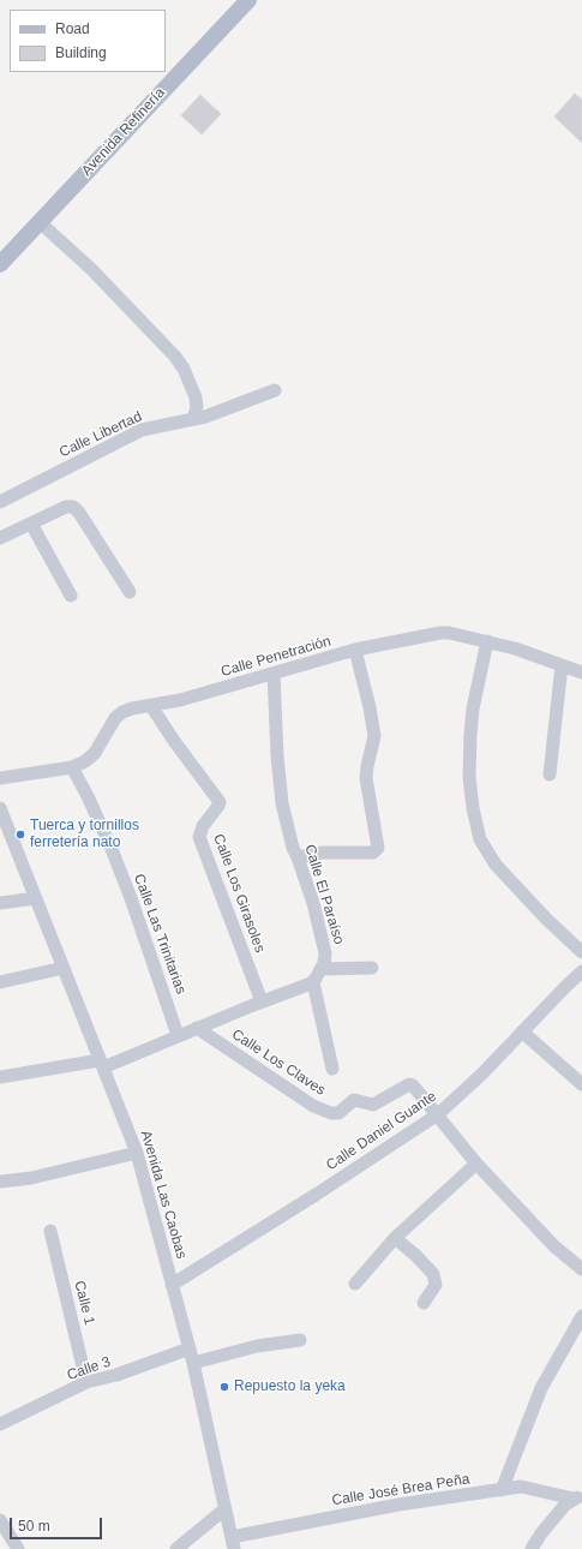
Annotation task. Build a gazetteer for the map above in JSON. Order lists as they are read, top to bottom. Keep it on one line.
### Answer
{"streets":{"main road":["Avenida Refinería"],"street":["Calle Libertad","Calle Penetración","Calle Los Girasoles","Calle El Paraíso","Calle Las Trinitarias","Calle Los Claves","Calle Daniel Guante","Avenida Las Caobas","Calle 1","Calle 3","Calle José Brea Peña"]},"crossings":[["Calle Penetración","Calle Los Girasoles"],["Calle Penetración","Calle El Paraíso"],["Calle Penetración","Calle Las Trinitarias"],["Calle Los Claves","Calle Daniel Guante"],["Calle Daniel Guante","Avenida Las Caobas"],["Avenida Las Caobas","Calle 3"],["Avenida Las Caobas","Calle José Brea Peña"],["Calle 1","Calle 3"]],"places":["Tuerca y tornillos ferretería nato","Repuesto la yeka"],"legend":["Road","Building"],"scale_bar":"50 m"}
